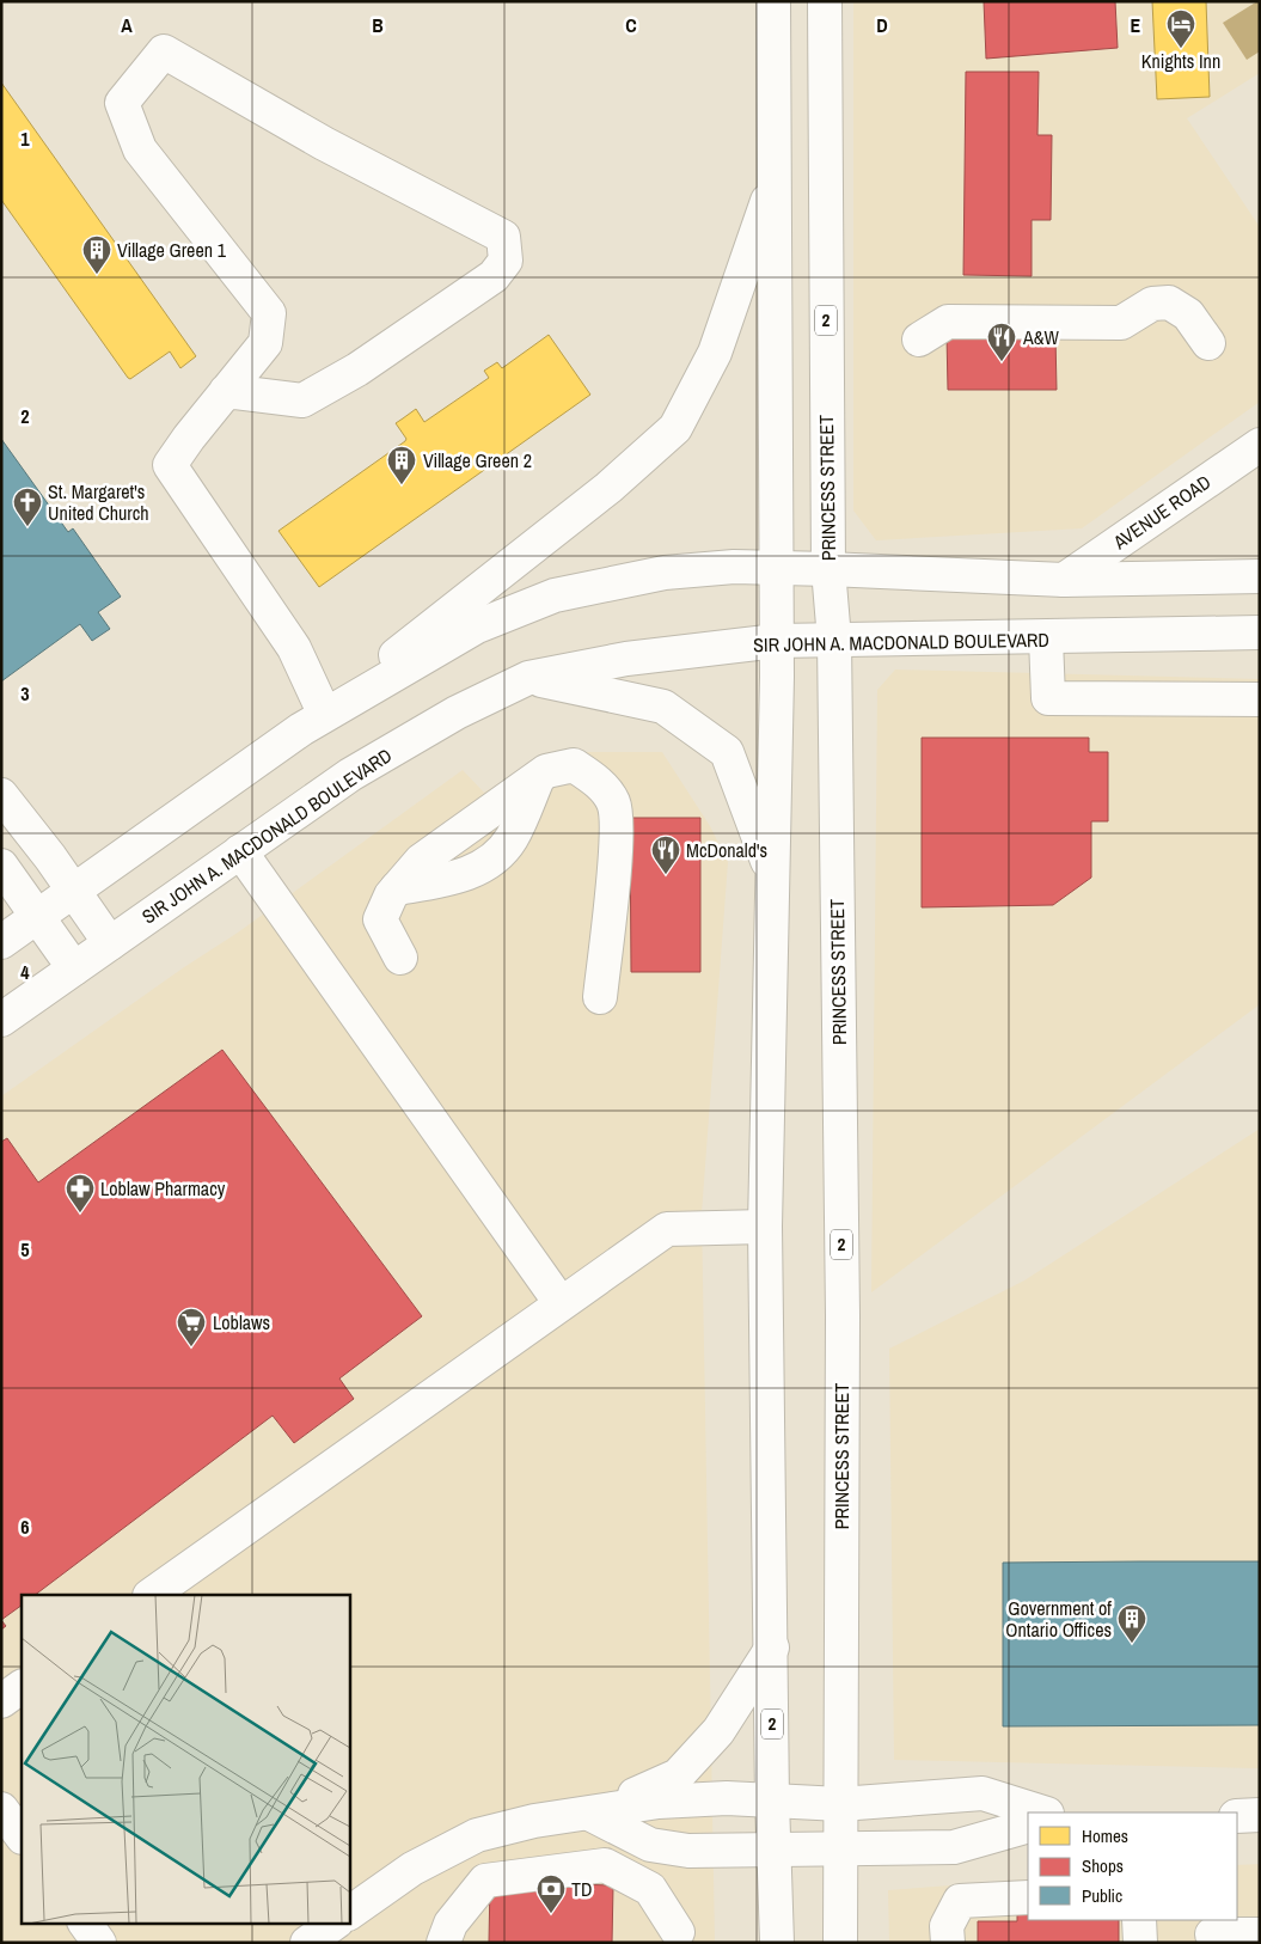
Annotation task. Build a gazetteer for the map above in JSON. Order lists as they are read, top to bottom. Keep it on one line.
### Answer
{"streets":{"main road":["2","PRINCESS STREET","AVENUE ROAD","SIR JOHN A. MACDONALD BOULEVARD"]},"crossings":[["2","SIR JOHN A. MACDONALD BOULEVARD"],["PRINCESS STREET","SIR JOHN A. MACDONALD BOULEVARD"]],"places":{"hotel":["Knights Inn"],"building":["Village Green 1","Village Green 2","Government of Ontario Offices"],"restaurant":["A&W","McDonald's"],"church":["St. Margaret's United Church"],"pharmacy":["Loblaw Pharmacy"],"supermarket":["Loblaws"],"bank":["TD"]},"legend":["Homes","Shops","Public"],"grid":{"columns":["A","B","C","D","E"],"rows":["1","2","3","4","5","6"]}}
